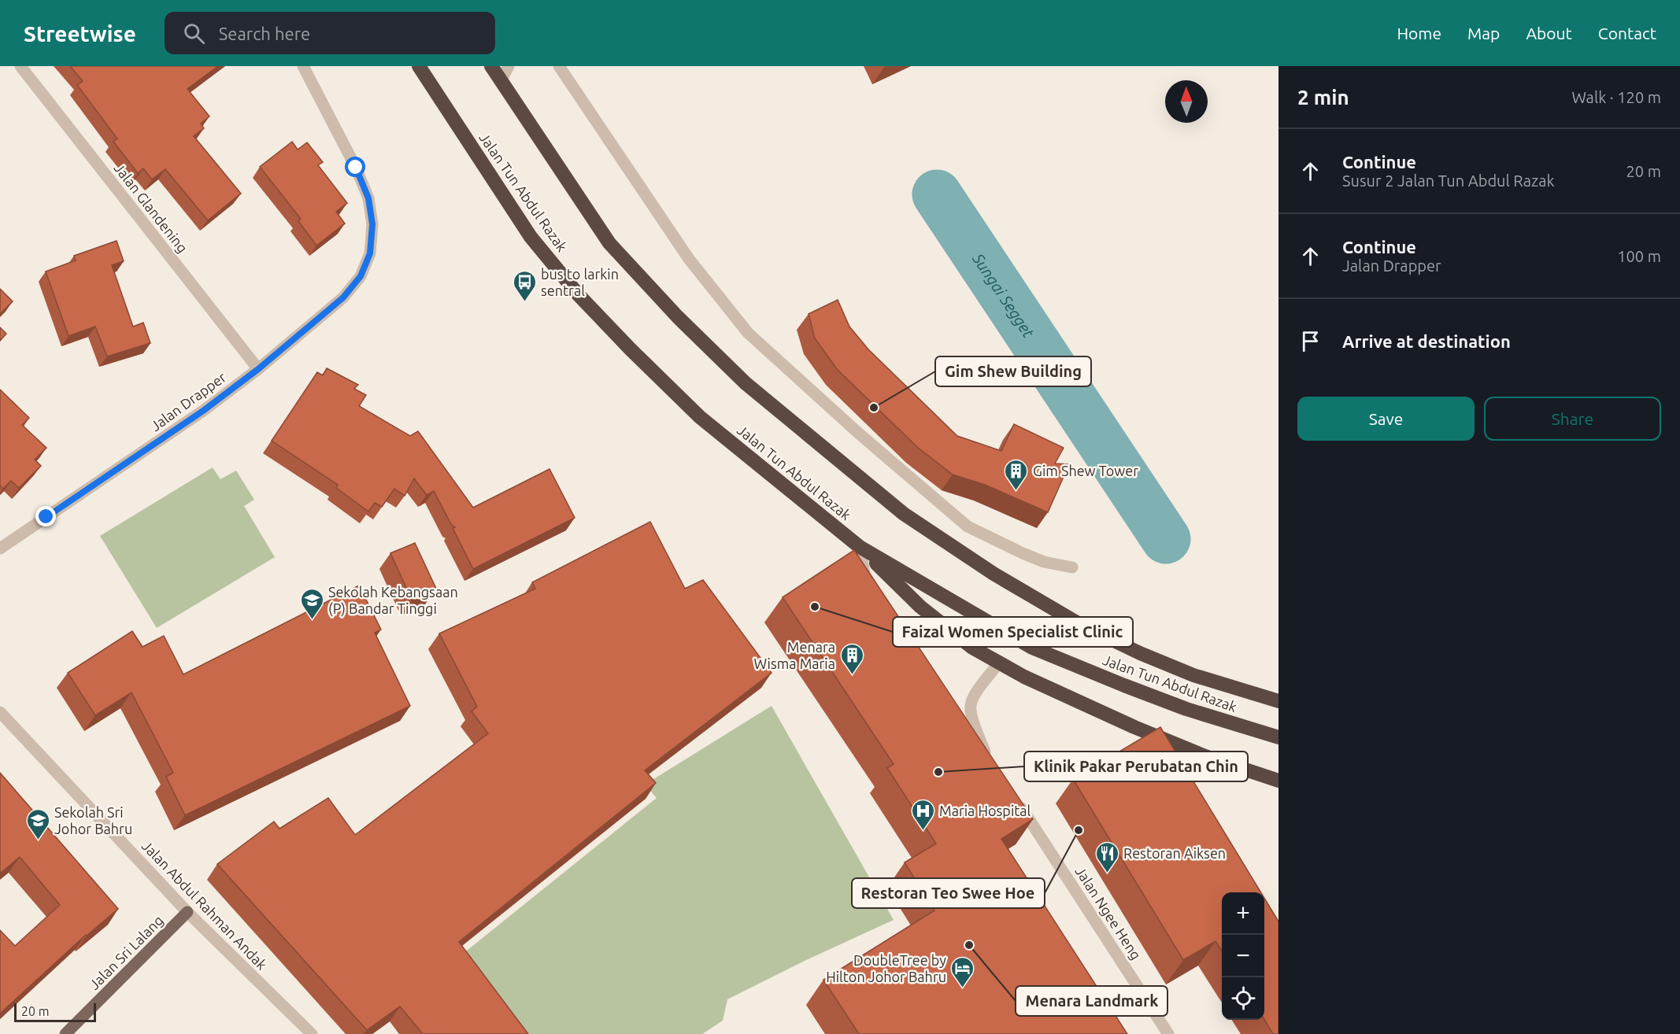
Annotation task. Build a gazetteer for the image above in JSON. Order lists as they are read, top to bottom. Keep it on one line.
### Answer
{"streets":{"highway":["Jalan Tun Abdul Razak"],"main road":["Jalan Sri Lalang"],"street":["Jalan Glandening","Jalan Drapper","Jalan Abdul Rahman Andak","Jalan Ngee Heng"]},"crossings":[["Jalan Glandening","Jalan Drapper"],["Jalan Abdul Rahman Andak","Jalan Sri Lalang"]],"water":["Sungai Segget"],"places":{"bus stop":["bus to larkin sentral"],"other":["Gim Shew Building","Faizal Women Specialist Clinic","Klinik Pakar Perubatan Chin","Restoran Teo Swee Hoe","Menara Landmark"],"building":["Gim Shew Tower","Menara Wisma Maria"],"school or university":["Sekolah Kebangsaan (P) Bandar Tinggi","Sekolah Sri Johor Bahru"],"hospital":["Maria Hospital"],"restaurant":["Restoran Aiksen"],"hotel":["DoubleTree by Hilton Johor Bahru"]},"scale_bar":"20 m","north":"top","page":{"header":"Streetwise","search":"Search here","nav":["Home","Map","About","Contact"],"heading":["2 min","Walk · 120 m"],"list":[["Continue","Susur 2 Jalan Tun Abdul Razak","20 m"],["Continue","Jalan Drapper","100 m"],"Arrive at destination"],"buttons":["Save","Share"],"map_buttons":["+","−"],"scale":"20 m"}}
